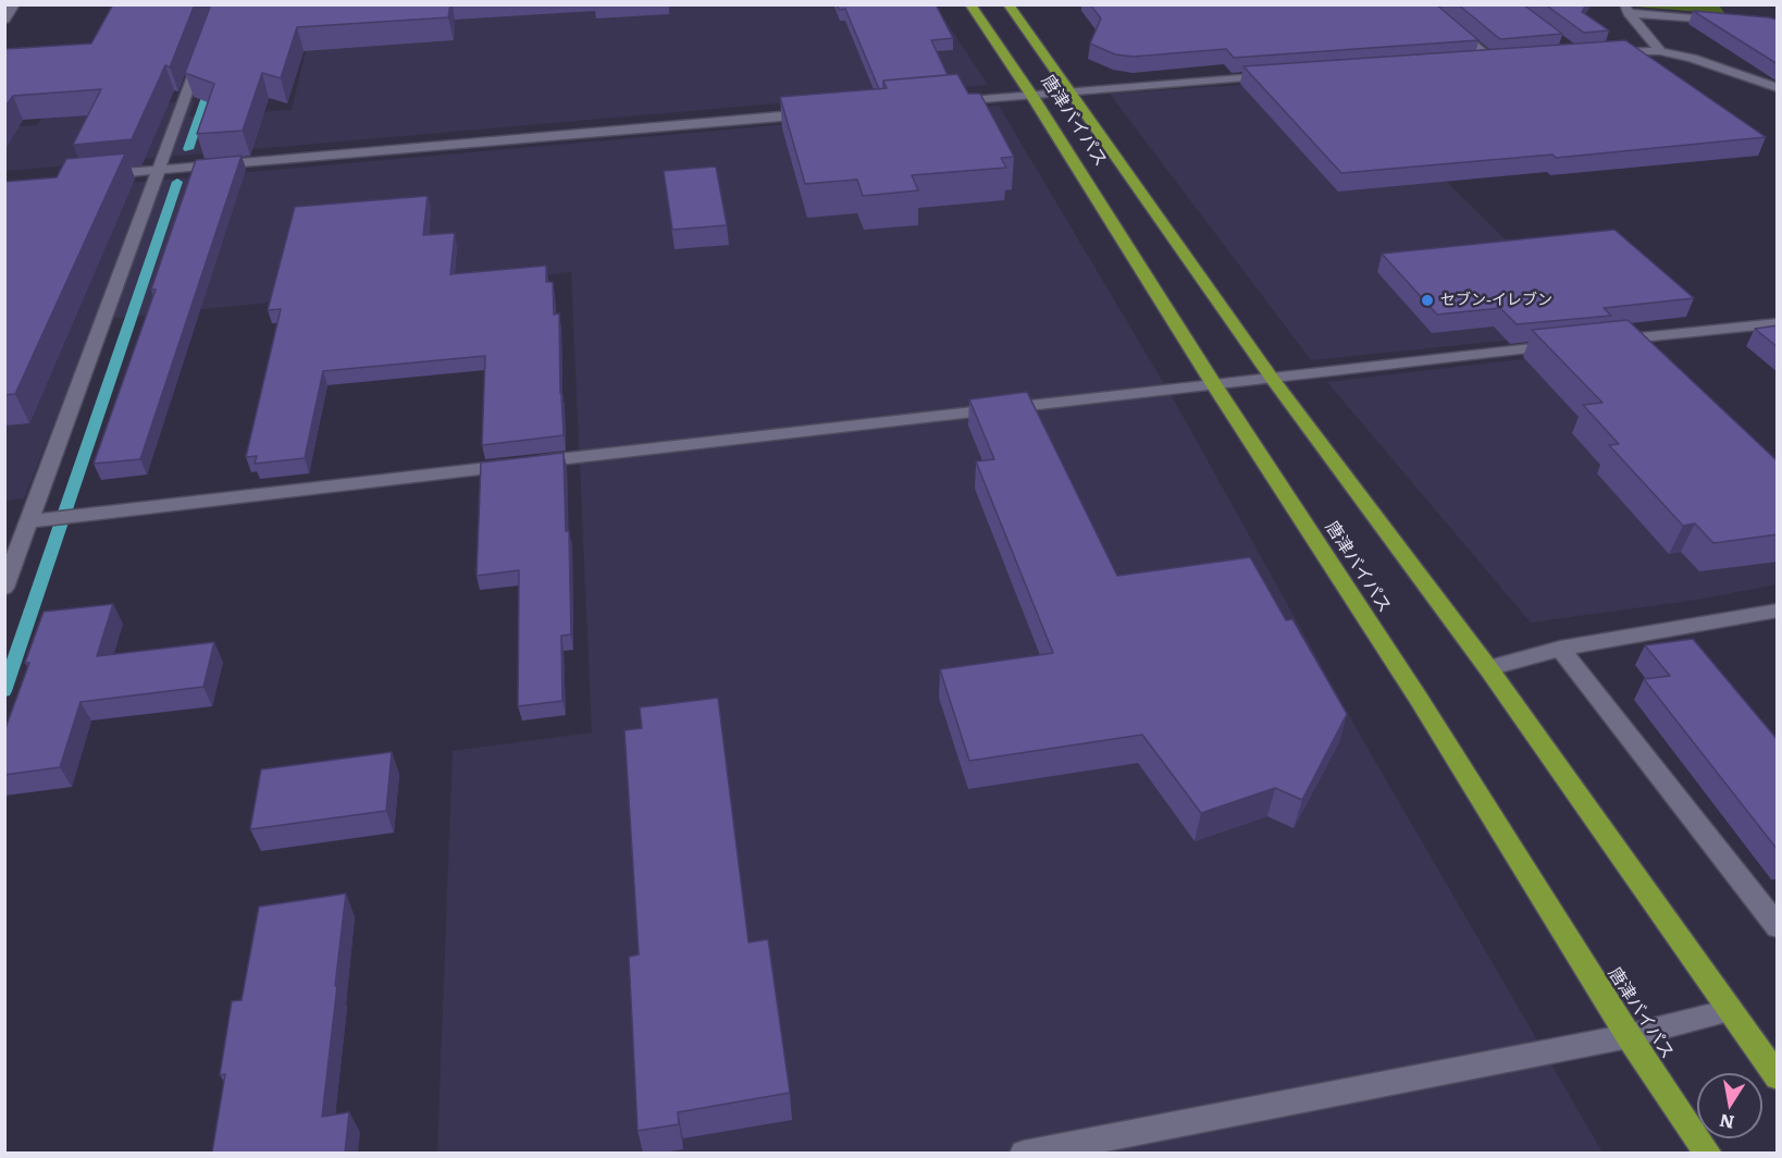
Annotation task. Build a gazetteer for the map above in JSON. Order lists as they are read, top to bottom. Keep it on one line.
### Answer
{"streets":{"highway":["唐津バイパス"]},"places":["セブン-イレブン"],"north":"bottom"}
